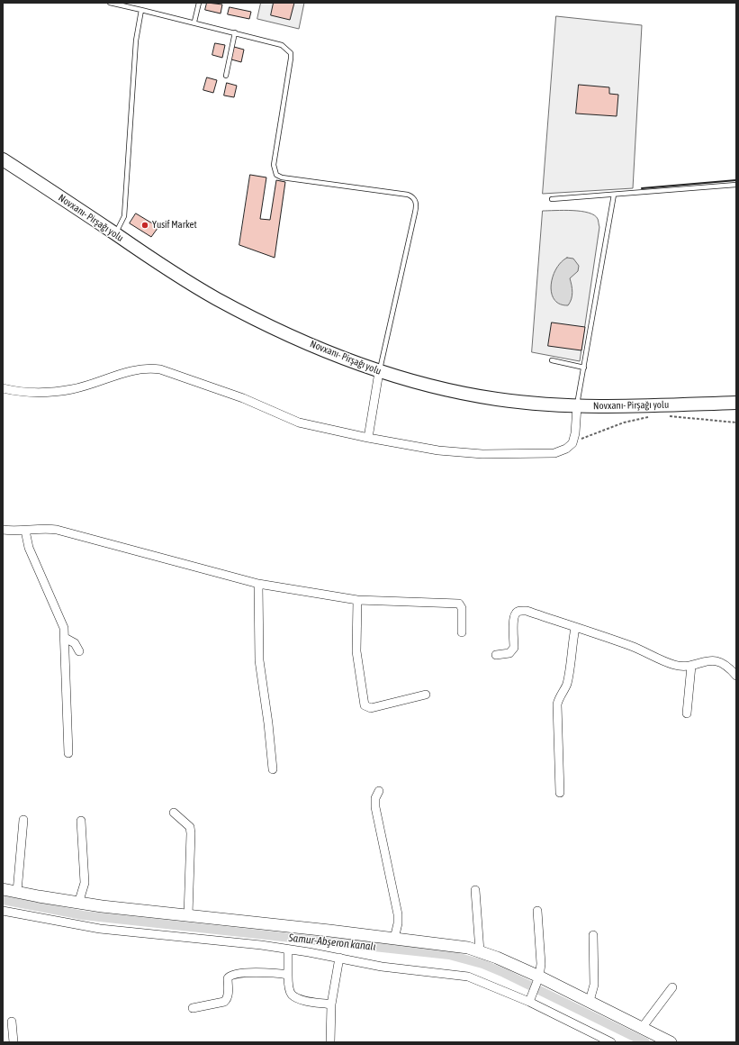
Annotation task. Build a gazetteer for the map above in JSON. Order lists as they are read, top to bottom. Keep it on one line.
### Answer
{"streets":{"main road":["Novxanı- Pirşağı yolu"]},"water":["Samur-Abşeron kanalı"],"places":["Yusif Market"]}
